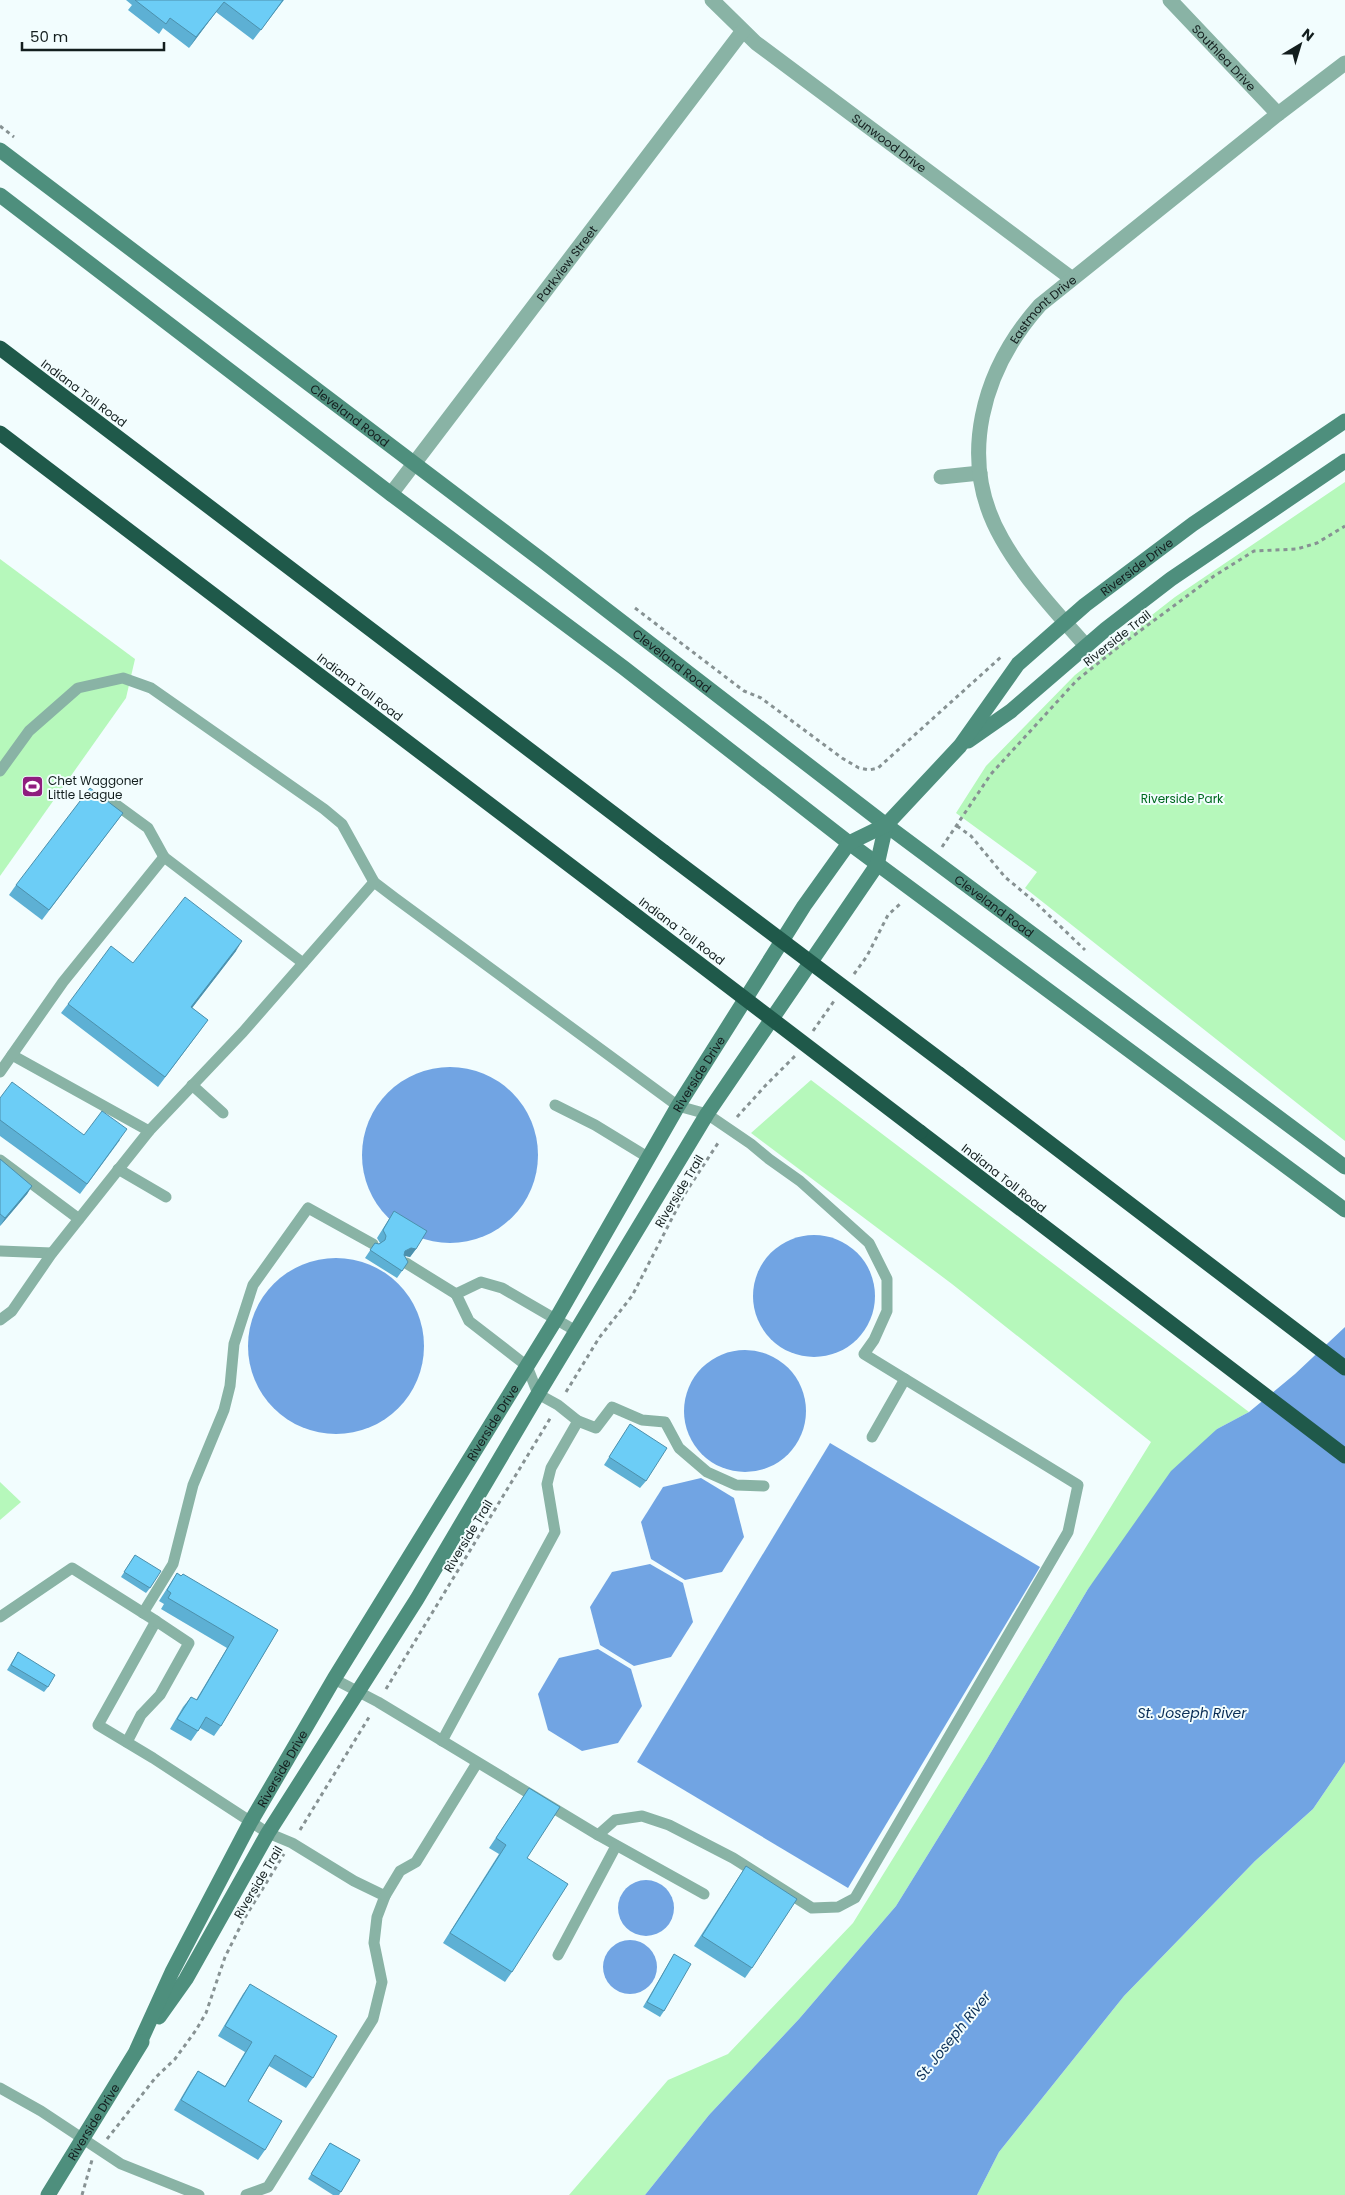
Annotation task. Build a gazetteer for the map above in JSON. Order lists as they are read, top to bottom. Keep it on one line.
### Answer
{"streets":{"highway":["Indiana Toll Road"],"street":["Southlea Drive","Sunwood Drive","Parkview Street","Eastmont Drive","Cleveland Road","Riverside Drive"],"path":["Riverside Trail"]},"crossings":[["Southlea Drive","Eastmont Drive"],["Sunwood Drive","Parkview Street"],["Sunwood Drive","Eastmont Drive"],["Parkview Street","Cleveland Road"],["Eastmont Drive","Riverside Drive"],["Cleveland Road","Riverside Drive"]],"water":["St. Joseph River"],"parks":["Riverside Park"],"places":{"sports":["Chet Waggoner Little League"]},"scale_bar":"50 m","north":"top right"}
